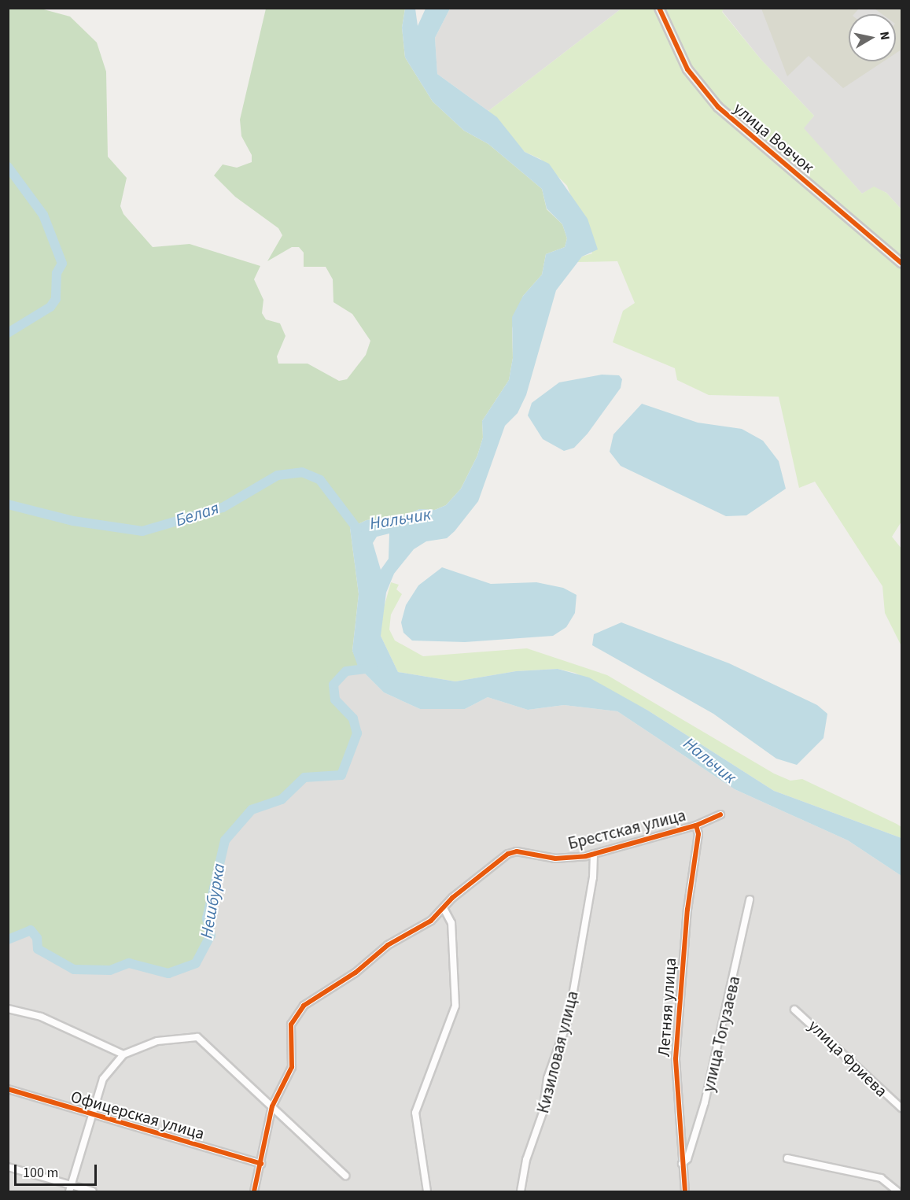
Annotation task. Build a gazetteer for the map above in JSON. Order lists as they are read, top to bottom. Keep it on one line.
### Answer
{"streets":{"street":["улица Вовчок","Брестская улица","Летняя улица","улица Тогузаева","Кизиловая улица","улица Фриева","Офицерская улица"]},"crossings":[["Брестская улица","Летняя улица"],["Брестская улица","Кизиловая улица"],["Брестская улица","Офицерская улица"],["Летняя улица","улица Тогузаева"]],"water":["Белая","Нальчик","Нешбурка"],"scale_bar":"100 m","north":"right"}
